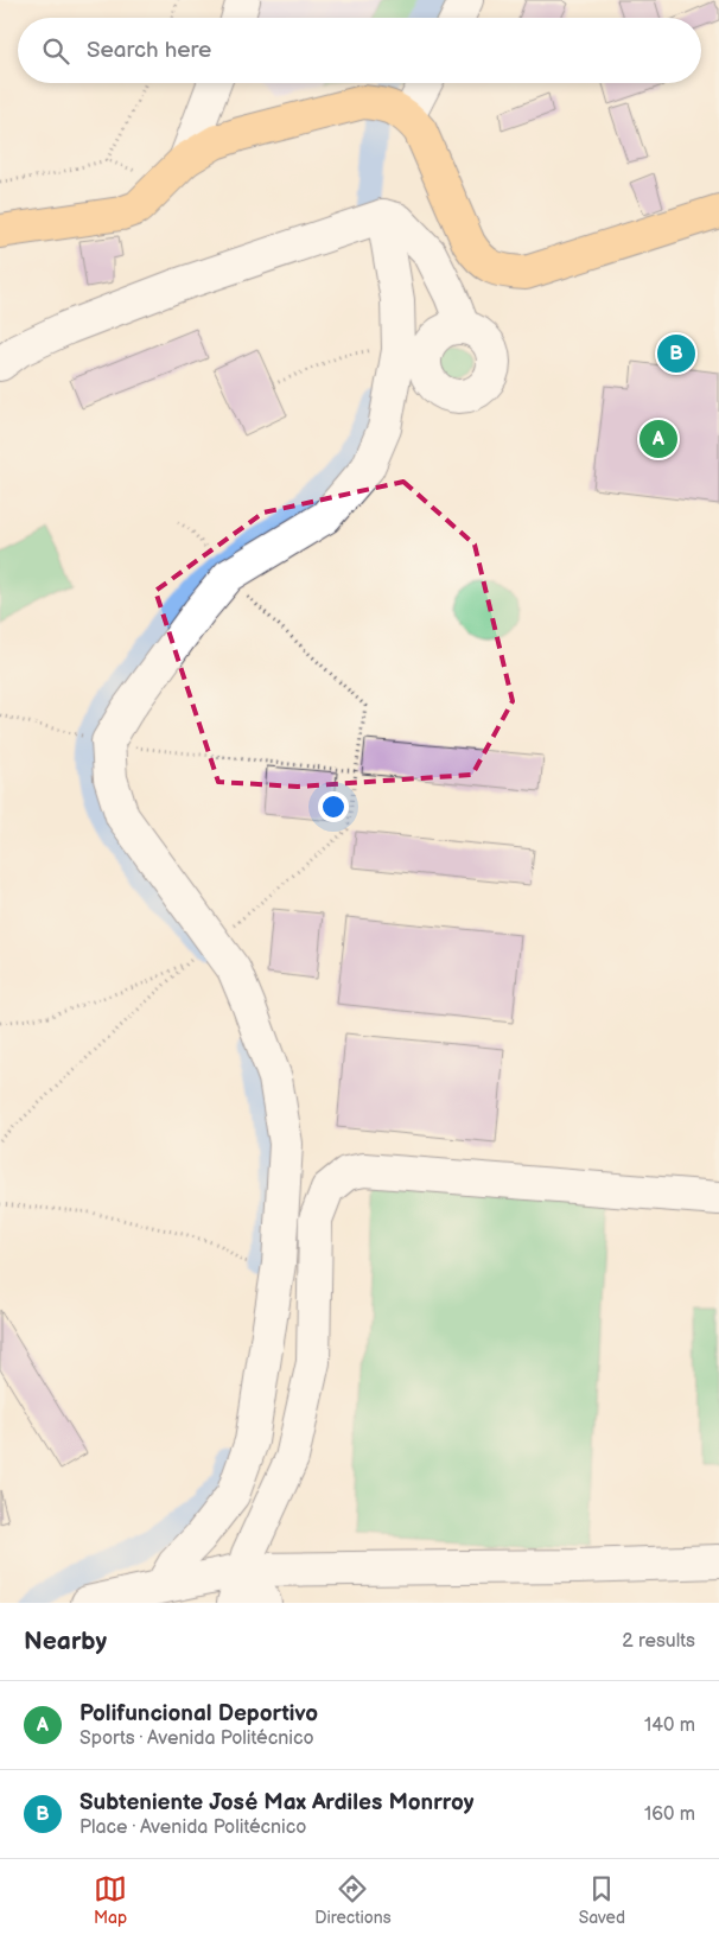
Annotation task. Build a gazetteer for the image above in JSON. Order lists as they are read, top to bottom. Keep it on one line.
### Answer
{"page":{"search":"Search here","pins":["B","A"],"heading":["Nearby","2 results"],"list":[{"mark":"A","name":"Polifuncional Deportivo","note":"Sports · Avenida Politécnico","value":"140 m"},{"mark":"B","name":"Subteniente José Max Ardiles Monrroy","note":"Place · Avenida Politécnico","value":"160 m"}],"nav":["Map","Directions","Saved"]}}
